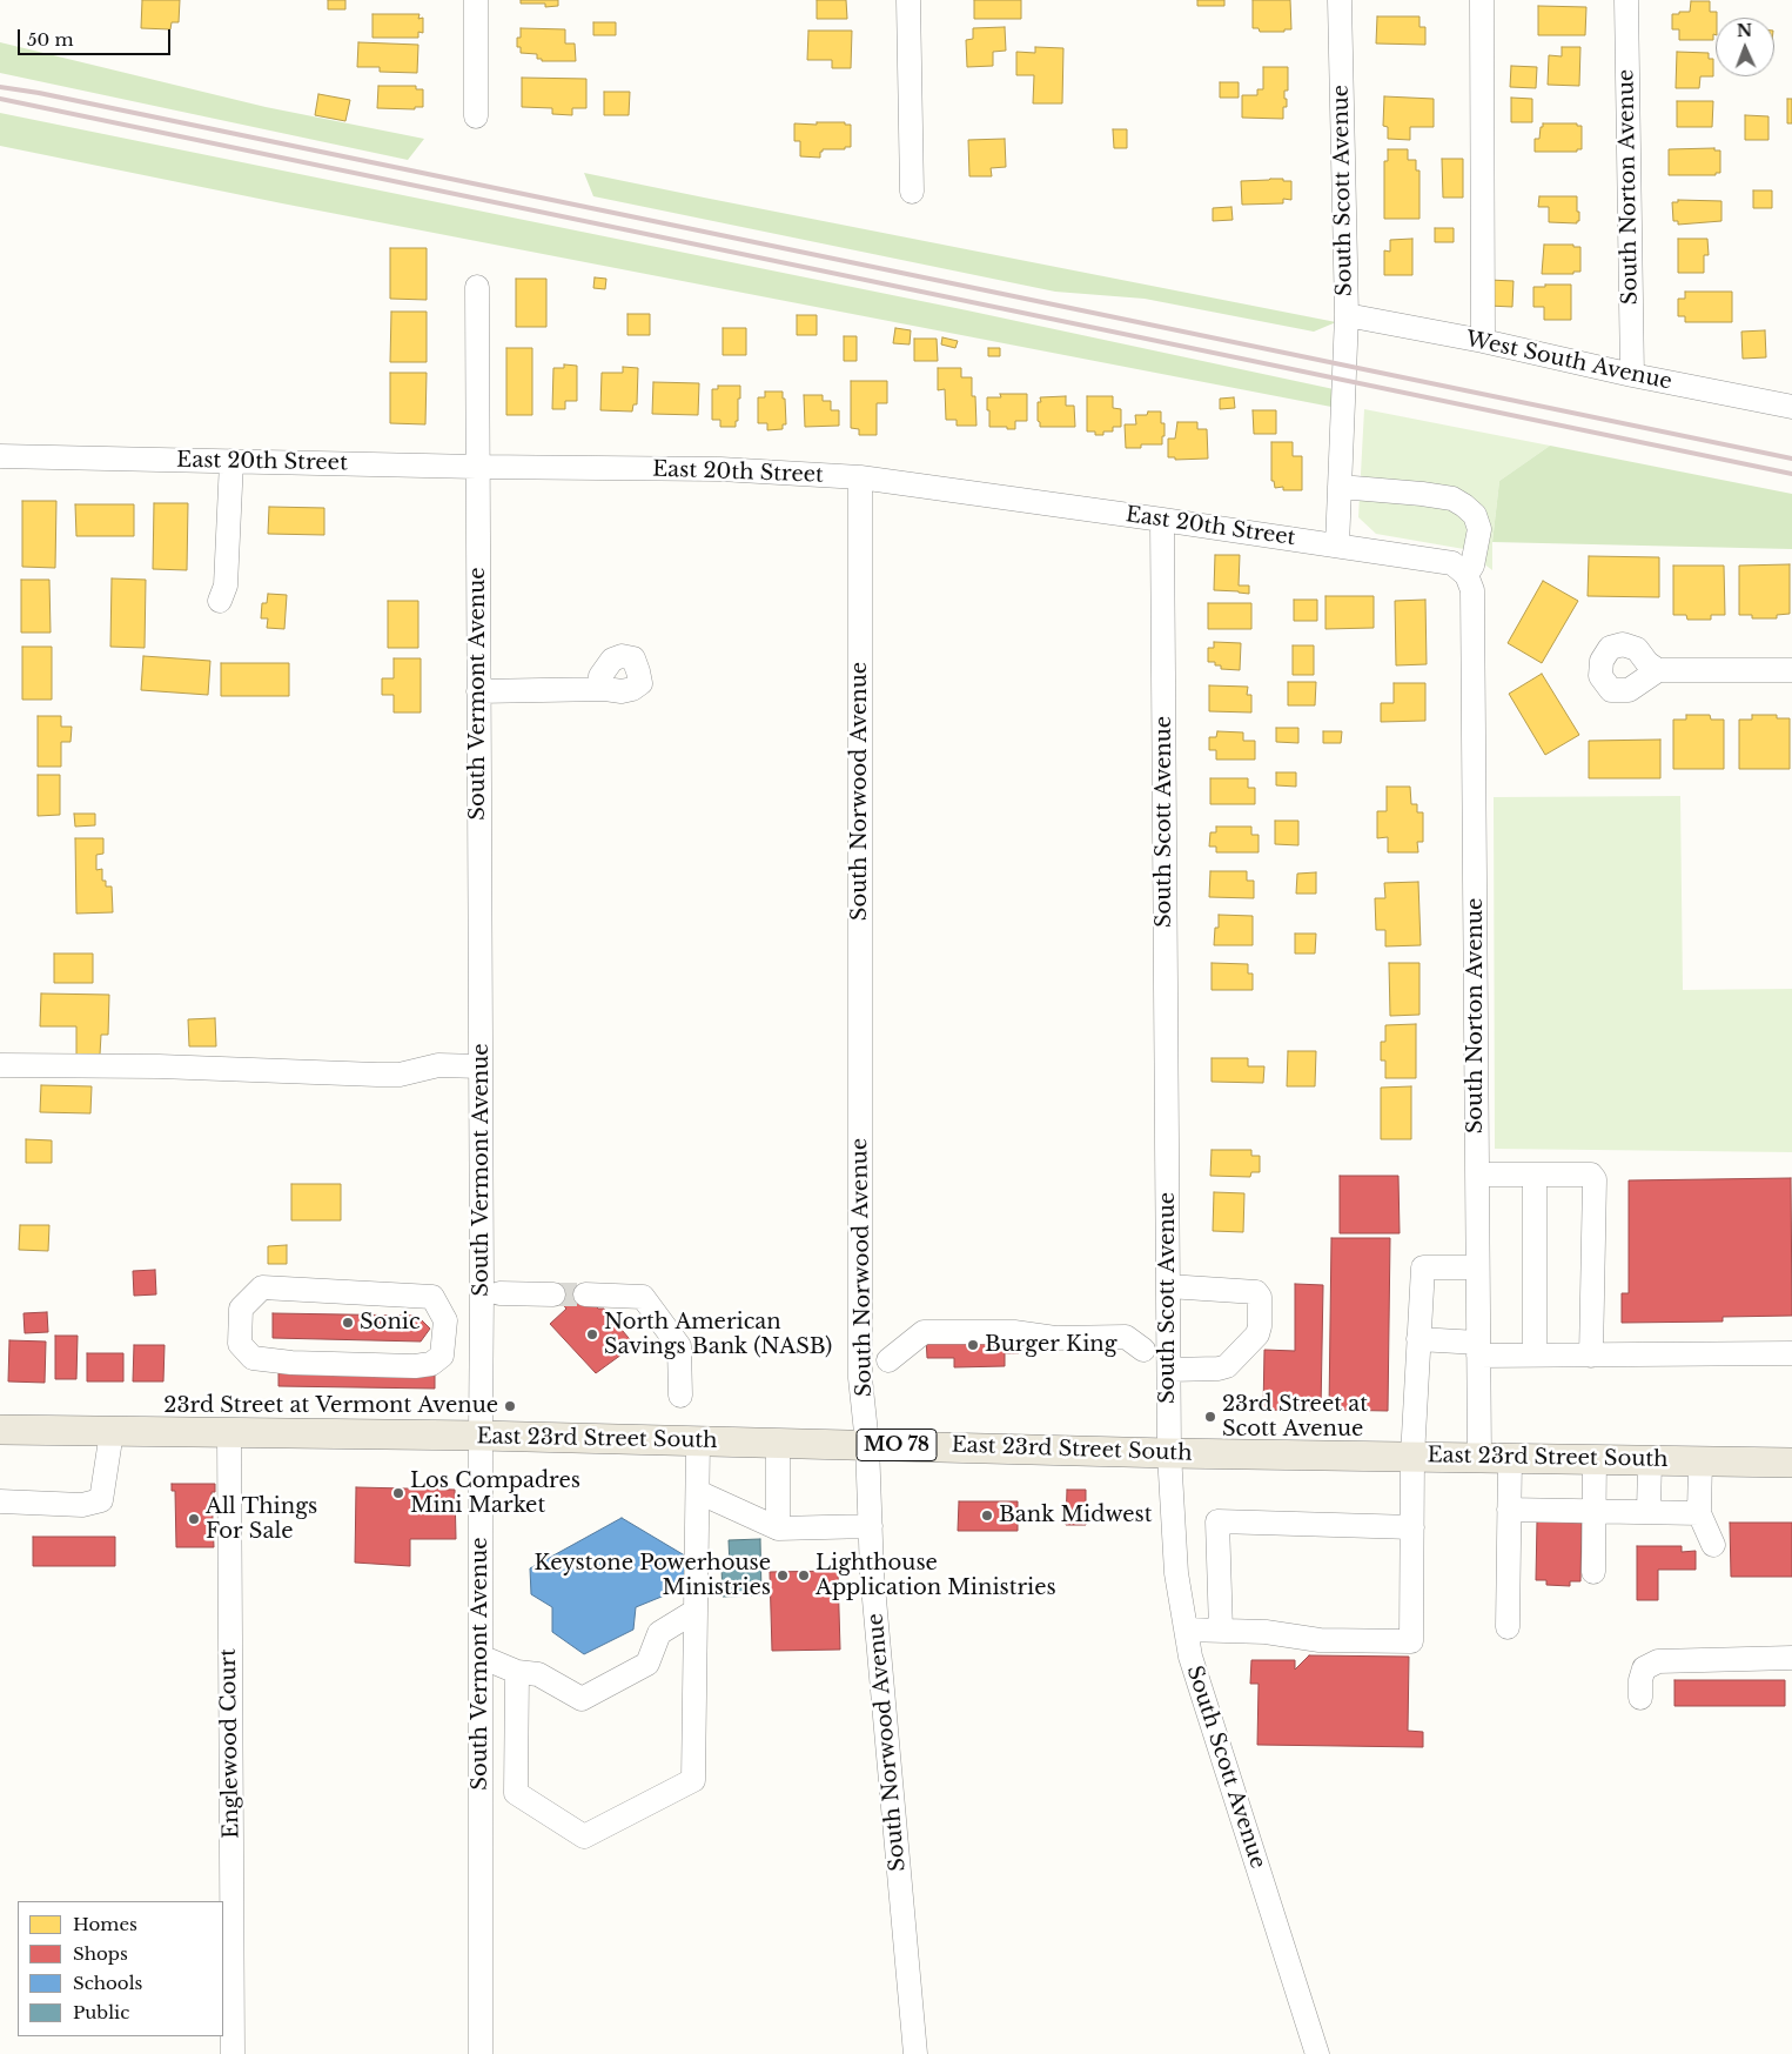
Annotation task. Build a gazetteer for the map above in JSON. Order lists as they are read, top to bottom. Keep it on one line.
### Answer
{"streets":{"main road":["East 23rd Street South","MO 78"],"street":["South Norton Avenue","South Scott Avenue","West South Avenue","East 20th Street","South Vermont Avenue","South Norwood Avenue","Englewood Court"]},"crossings":[["South Norton Avenue","West South Avenue"],["South Norton Avenue","East 20th Street"],["South Norton Avenue","East 23rd Street South"],["South Scott Avenue","West South Avenue"],["South Scott Avenue","East 20th Street"],["South Scott Avenue","East 23rd Street South"],["East 20th Street","South Vermont Avenue"],["East 20th Street","South Norwood Avenue"],["South Vermont Avenue","East 23rd Street South"],["South Norwood Avenue","East 23rd Street South"],["East 23rd Street South","Englewood Court"]],"places":["Sonic","North American Savings Bank (NASB)","Burger King","23rd Street at Vermont Avenue","23rd Street at Scott Avenue","Los Compadres Mini Market","Bank Midwest","All Things For Sale","Keystone Powerhouse Ministries","Lighthouse Application Ministries"],"legend":["Homes","Shops","Schools","Public"],"scale_bar":"50 m","north":"top"}
